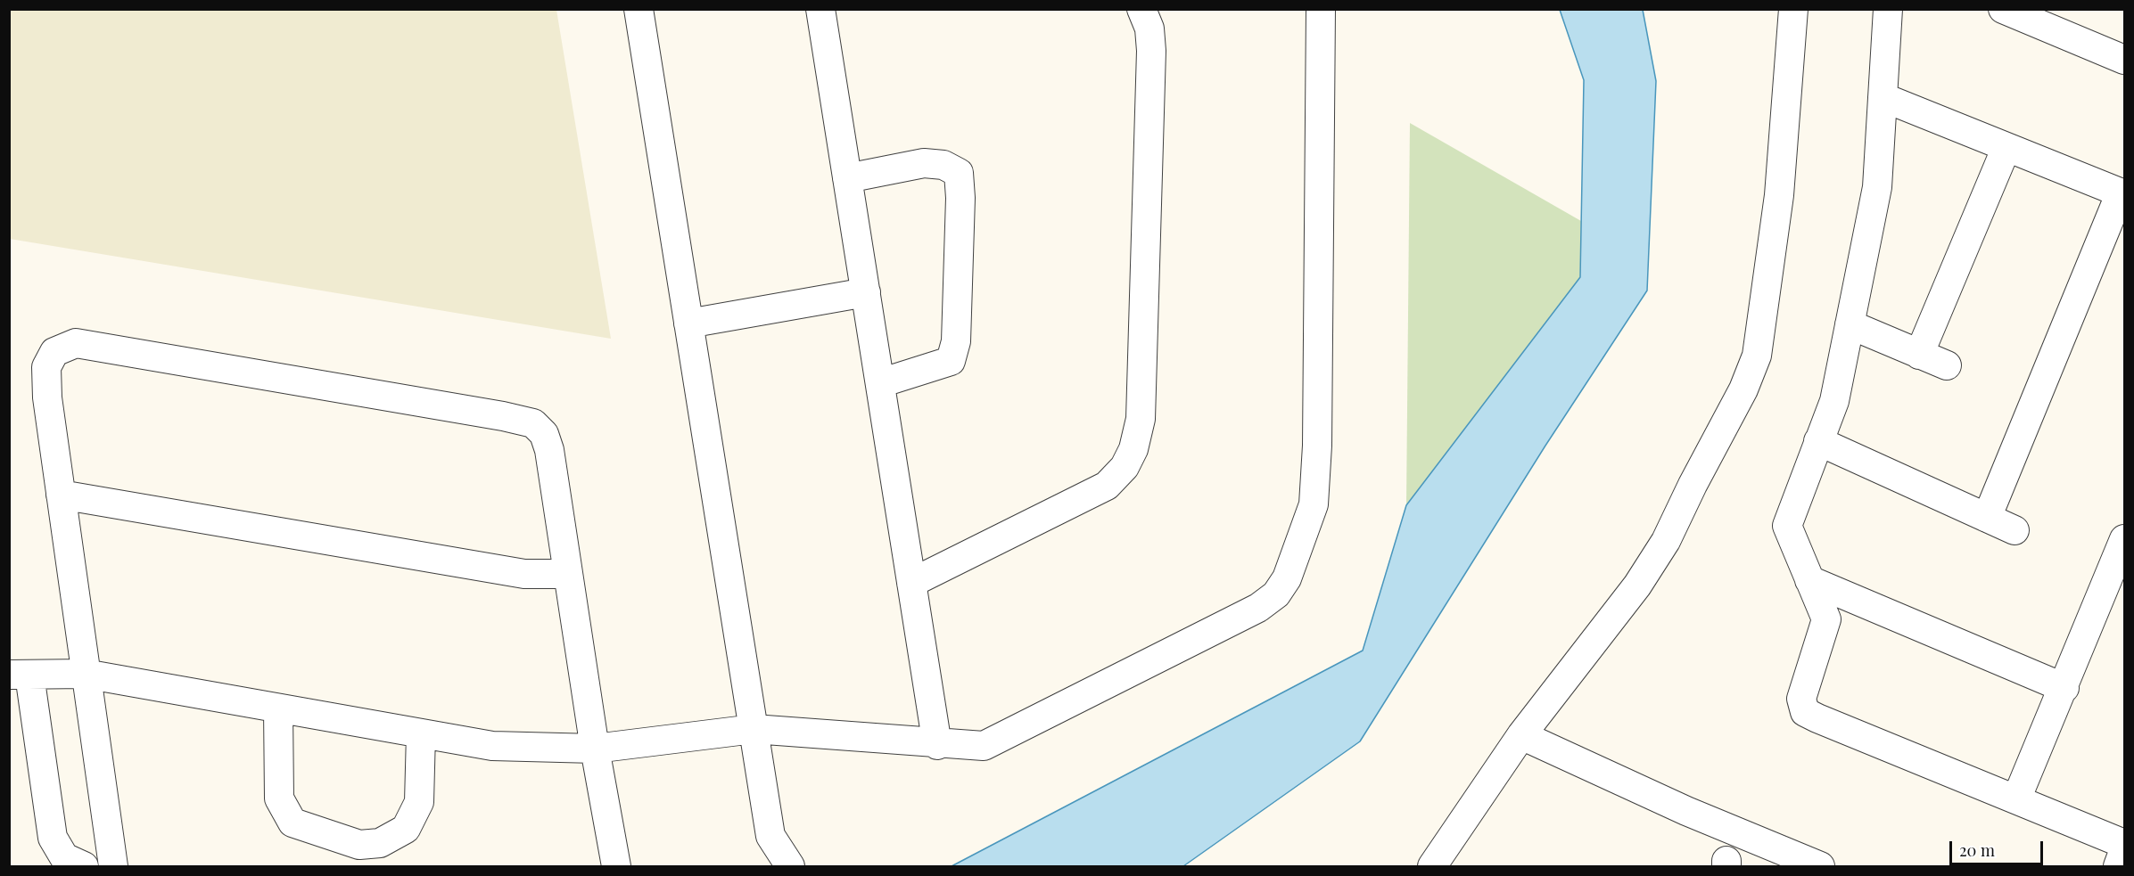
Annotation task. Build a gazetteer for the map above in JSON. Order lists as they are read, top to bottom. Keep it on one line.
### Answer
{"scale_bar":"20 m"}
